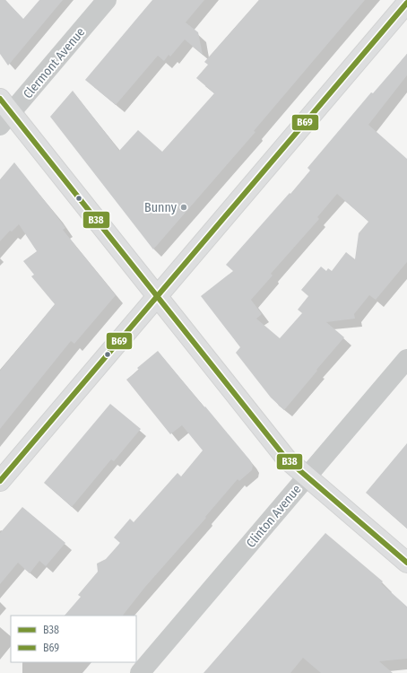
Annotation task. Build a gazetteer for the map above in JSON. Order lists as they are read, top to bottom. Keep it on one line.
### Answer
{"streets":{"street":["Clermont Avenue","Clinton Avenue"]},"places":["Bunny"],"lines":["transit line B69","transit line B38"],"legend":["B38","B69"]}
